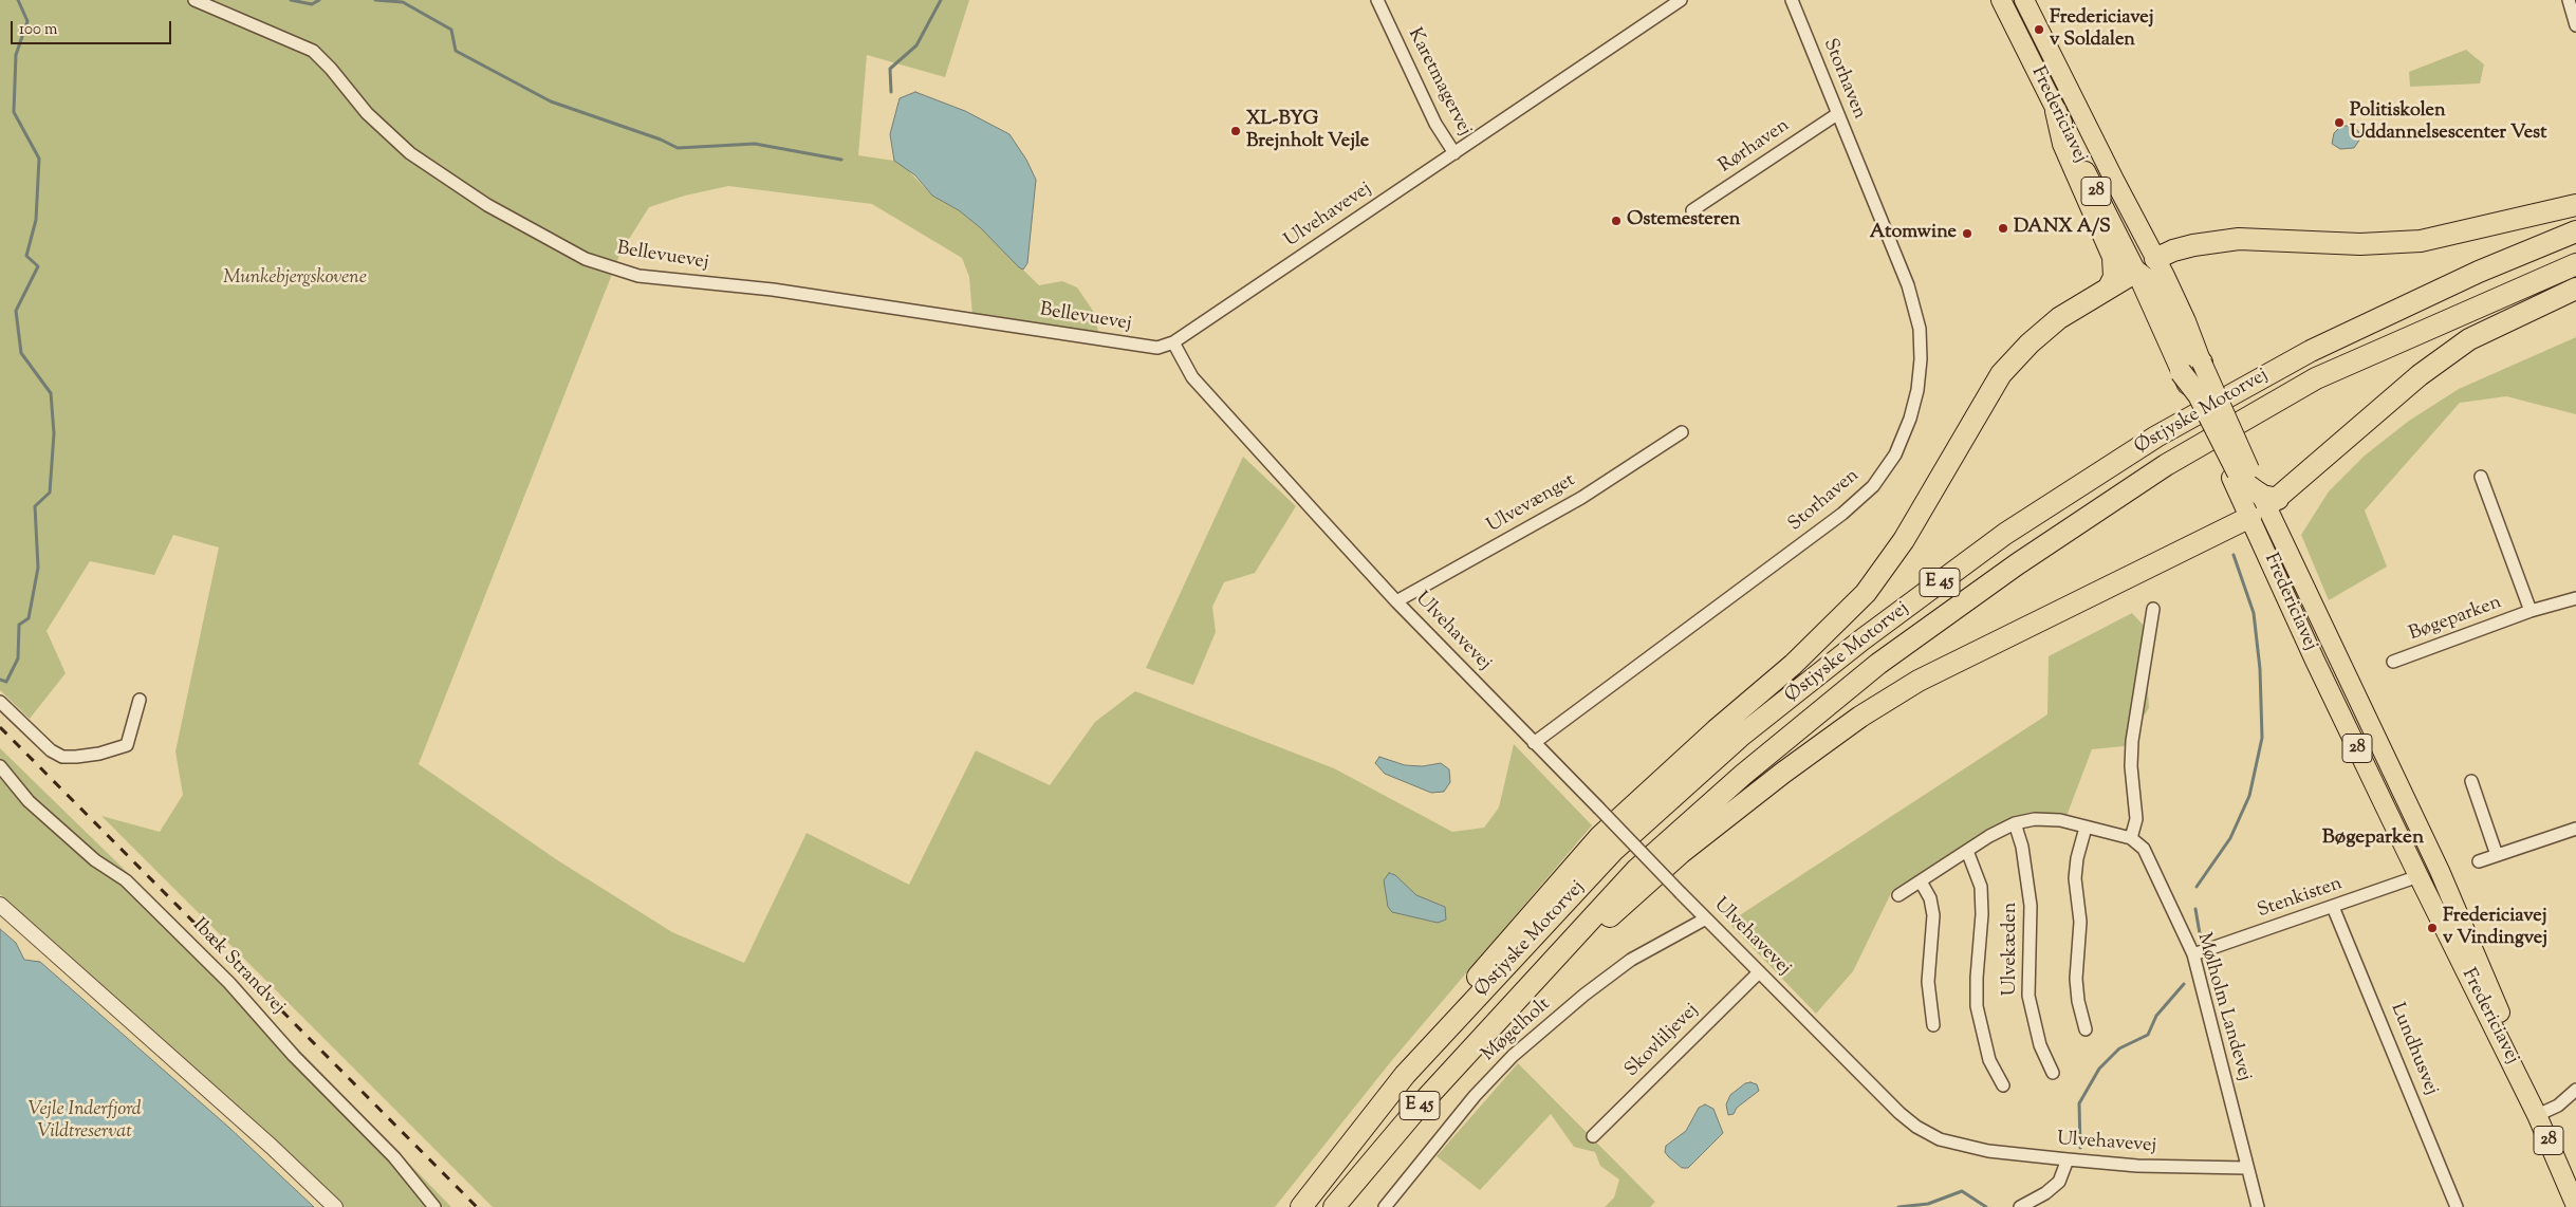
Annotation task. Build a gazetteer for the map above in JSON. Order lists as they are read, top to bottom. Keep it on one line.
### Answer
{"streets":{"highway":["Østjyske Motorvej","E 45"],"main road":["Fredericiavej","28"],"street":["Storhaven","Karetmagervej","Rørhaven","Ulvehavevej","Bellevuevej","Ulvevænget","Bøgeparken","Stenkisten","Ulvekæden","Ibæk Strandvej","Mølholm Landevej","Møgelholt","Skovliljevej","Lundhusvej"]},"crossings":[["Storhaven","Rørhaven"],["Storhaven","Ulvehavevej"],["Karetmagervej","Ulvehavevej"],["Fredericiavej","Stenkisten"],["Ulvehavevej","Bellevuevej"],["Ulvehavevej","Ulvevænget"],["Ulvehavevej","Mølholm Landevej"],["Ulvehavevej","Møgelholt"],["Ulvehavevej","Skovliljevej"],["Stenkisten","Mølholm Landevej"],["Stenkisten","Lundhusvej"]],"districts":["Bøgeparken"],"parks":["Munkebjergskovene","Vejle Inderfjord Vildtreservat"],"places":["Fredericiavej v Soldalen","Politiskolen Uddannelsescenter Vest","XL-BYG Brejnholt Vejle","Ostemesteren","DANX A/S","Atomwine","Fredericiavej v Vindingvej"],"scale_bar":"100 m"}
